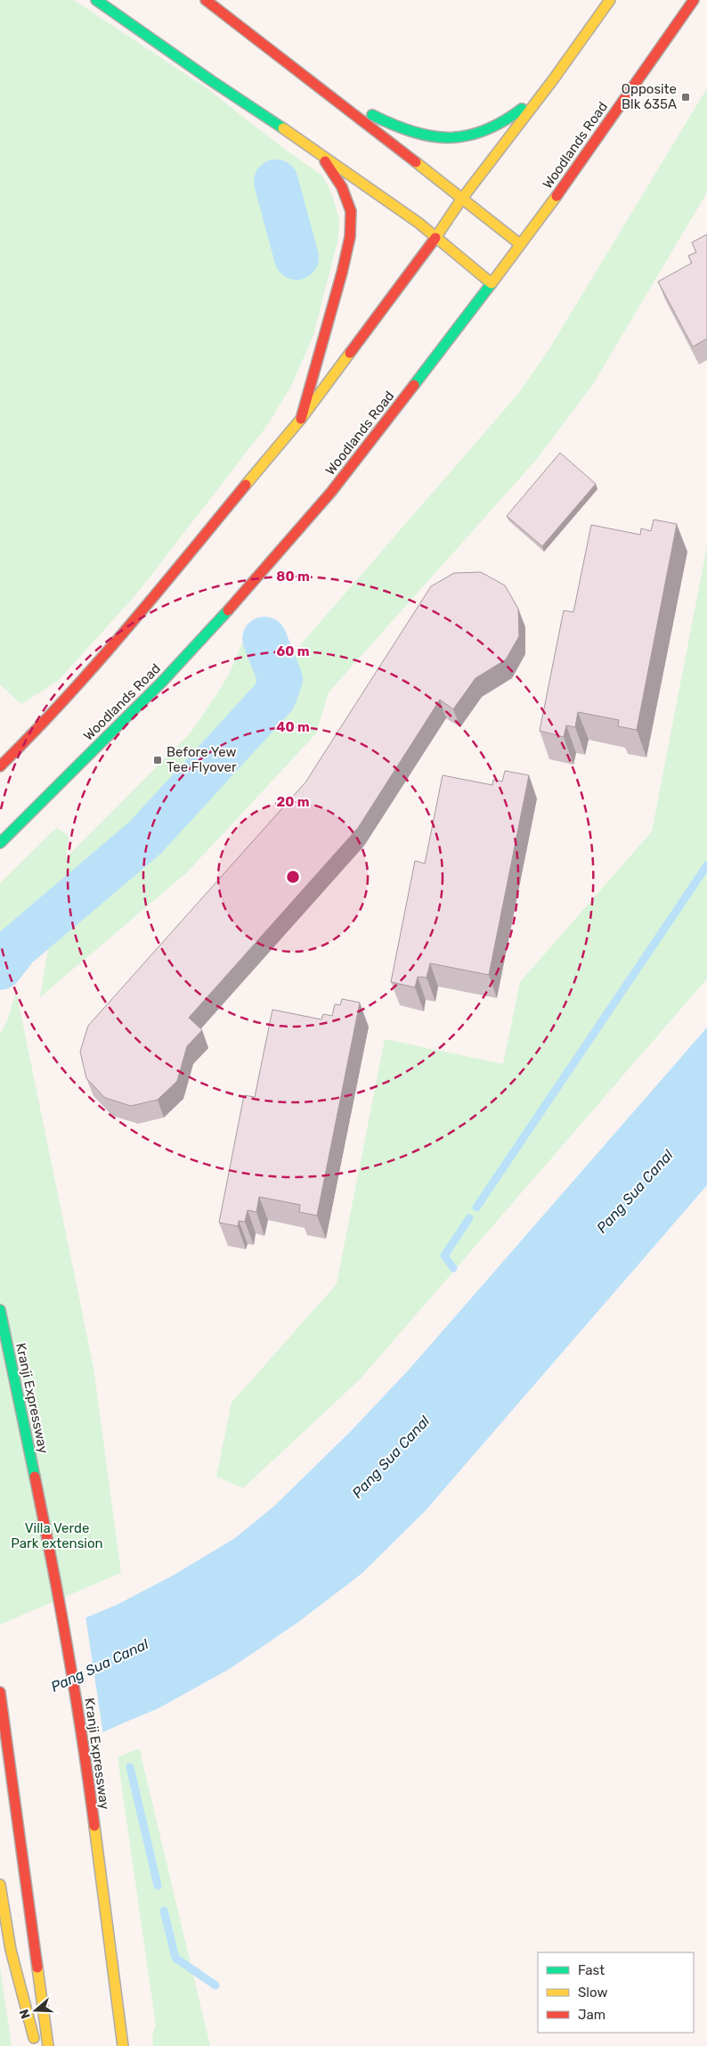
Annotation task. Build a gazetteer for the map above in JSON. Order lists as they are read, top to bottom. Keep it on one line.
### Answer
{"streets":{"main road":["Woodlands Road","Kranji Expressway"]},"water":["Pang Sua Canal"],"parks":["Villa Verde Park extension"],"places":{"transit":["Opposite Blk 635A","Before Yew Tee Flyover"]},"legend":["Fast","Slow","Jam"],"north":"left","rings":["80 m","60 m","40 m","20 m"]}
